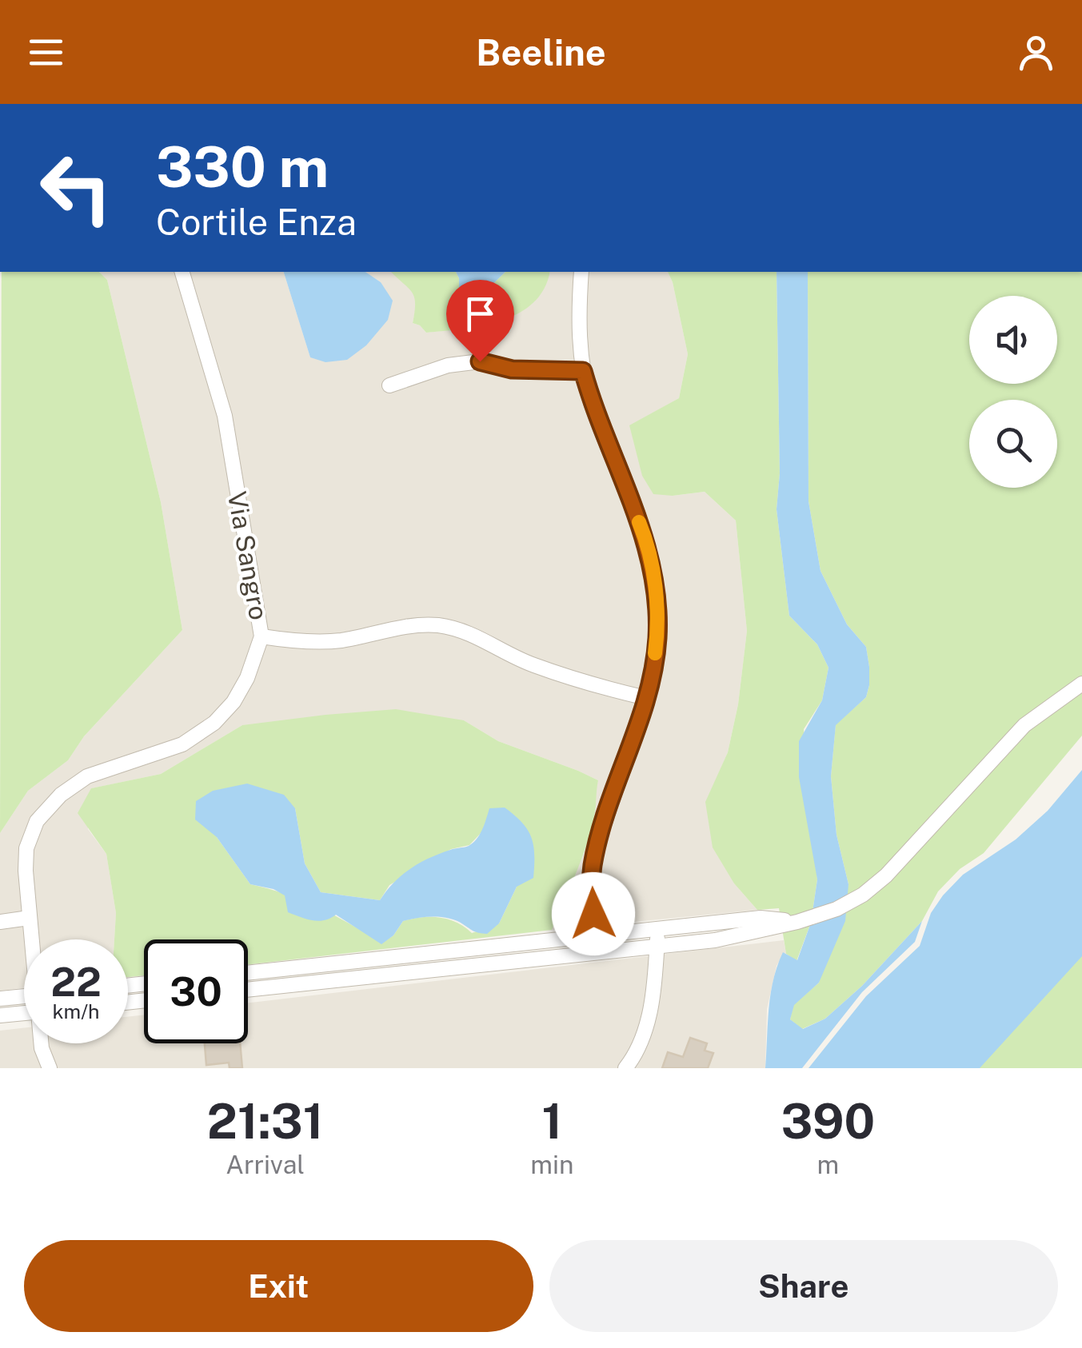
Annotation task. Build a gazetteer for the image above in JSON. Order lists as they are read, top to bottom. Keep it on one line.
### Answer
{"streets":{"street":["Via Sangro"]},"page":{"header":"Beeline","turn":["330 m","Cortile Enza"],"speed":"22 km/h","limit":"30","eta":["21:31","Arrival","1","min","390","m"],"buttons":["Exit","Share"]}}
